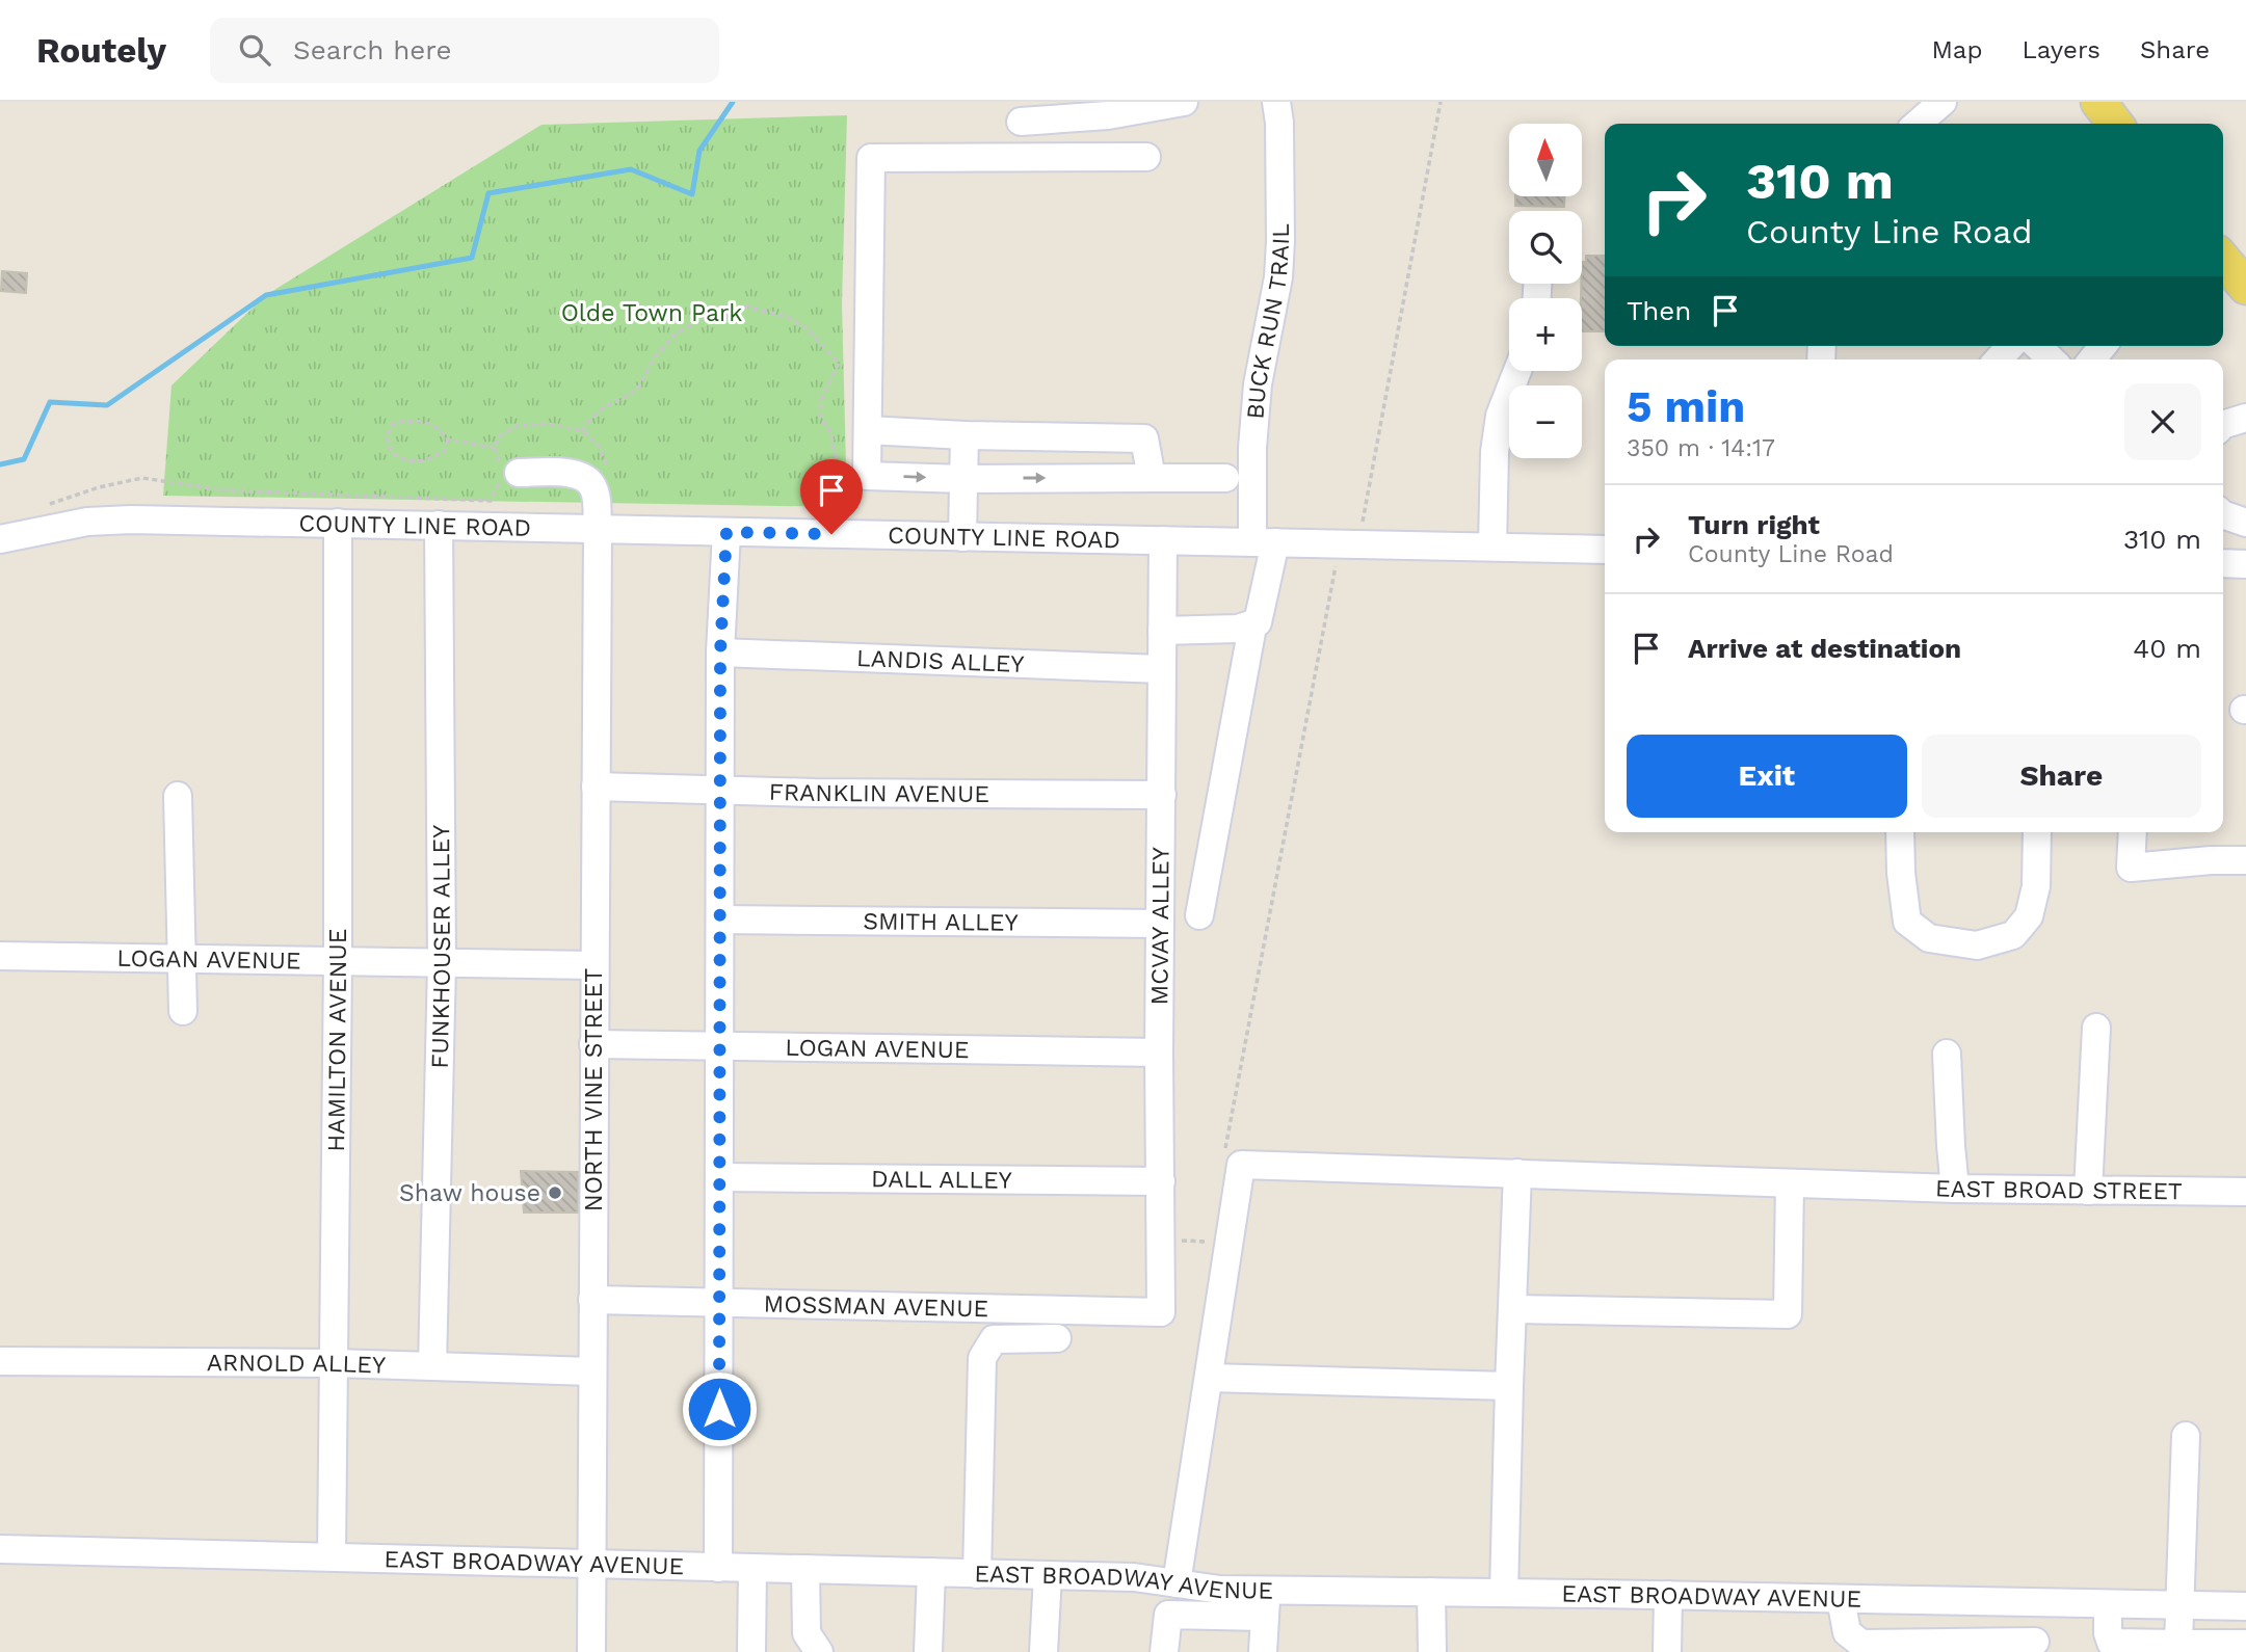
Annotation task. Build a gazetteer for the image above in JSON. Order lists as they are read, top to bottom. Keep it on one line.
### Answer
{"streets":{"street":["BUCK RUN TRAIL","COUNTY LINE ROAD","LANDIS ALLEY","FRANKLIN AVENUE","SMITH ALLEY","MCVAY ALLEY","FUNKHOUSER ALLEY","LOGAN AVENUE","HAMILTON AVENUE","NORTH VINE STREET","DALL ALLEY","EAST BROAD STREET","MOSSMAN AVENUE","ARNOLD ALLEY","EAST BROADWAY AVENUE"]},"crossings":[["BUCK RUN TRAIL","COUNTY LINE ROAD"],["COUNTY LINE ROAD","MCVAY ALLEY"],["COUNTY LINE ROAD","FUNKHOUSER ALLEY"],["COUNTY LINE ROAD","HAMILTON AVENUE"],["COUNTY LINE ROAD","NORTH VINE STREET"],["LANDIS ALLEY","MCVAY ALLEY"],["FRANKLIN AVENUE","MCVAY ALLEY"],["FRANKLIN AVENUE","NORTH VINE STREET"],["SMITH ALLEY","MCVAY ALLEY"],["MCVAY ALLEY","LOGAN AVENUE"],["MCVAY ALLEY","DALL ALLEY"],["MCVAY ALLEY","MOSSMAN AVENUE"],["FUNKHOUSER ALLEY","LOGAN AVENUE"],["FUNKHOUSER ALLEY","ARNOLD ALLEY"],["LOGAN AVENUE","HAMILTON AVENUE"],["LOGAN AVENUE","NORTH VINE STREET"],["HAMILTON AVENUE","ARNOLD ALLEY"],["HAMILTON AVENUE","EAST BROADWAY AVENUE"],["NORTH VINE STREET","MOSSMAN AVENUE"],["NORTH VINE STREET","ARNOLD ALLEY"],["NORTH VINE STREET","EAST BROADWAY AVENUE"]],"parks":["Olde Town Park"],"places":["Shaw house"],"north":"top","page":{"header":"Routely","search":"Search here","nav":["Map","Layers","Share"],"map_buttons":["+","−"],"turn":["310 m","County Line Road"],"then":"Then","heading":["5 min","350 m · 14:17"],"list":[{"name":"Turn right","note":"County Line Road","value":"310 m"},{"name":"Arrive at destination","value":"40 m"}],"buttons":["Exit","Share"]}}
